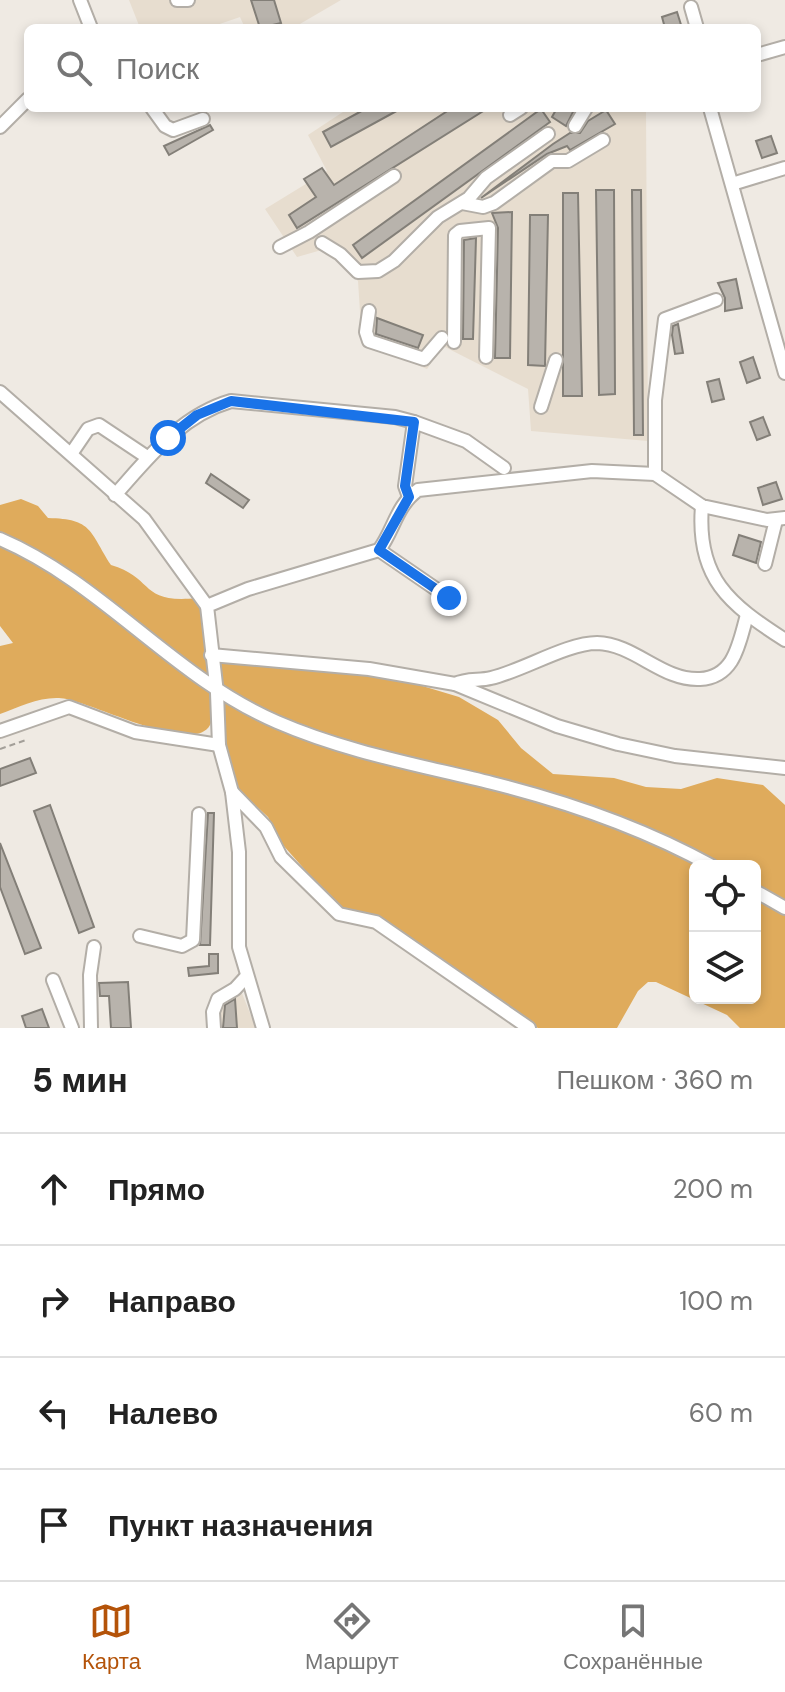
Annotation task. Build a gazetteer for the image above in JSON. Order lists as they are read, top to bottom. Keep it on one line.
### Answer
{"page":{"search":"Поиск","heading":["5 мин","Пешком · 360 m"],"list":[["Прямо","200 m"],["Направо","100 m"],["Налево","60 m"],"Пункт назначения"],"nav":["Карта","Маршрут","Сохранённые"]}}
